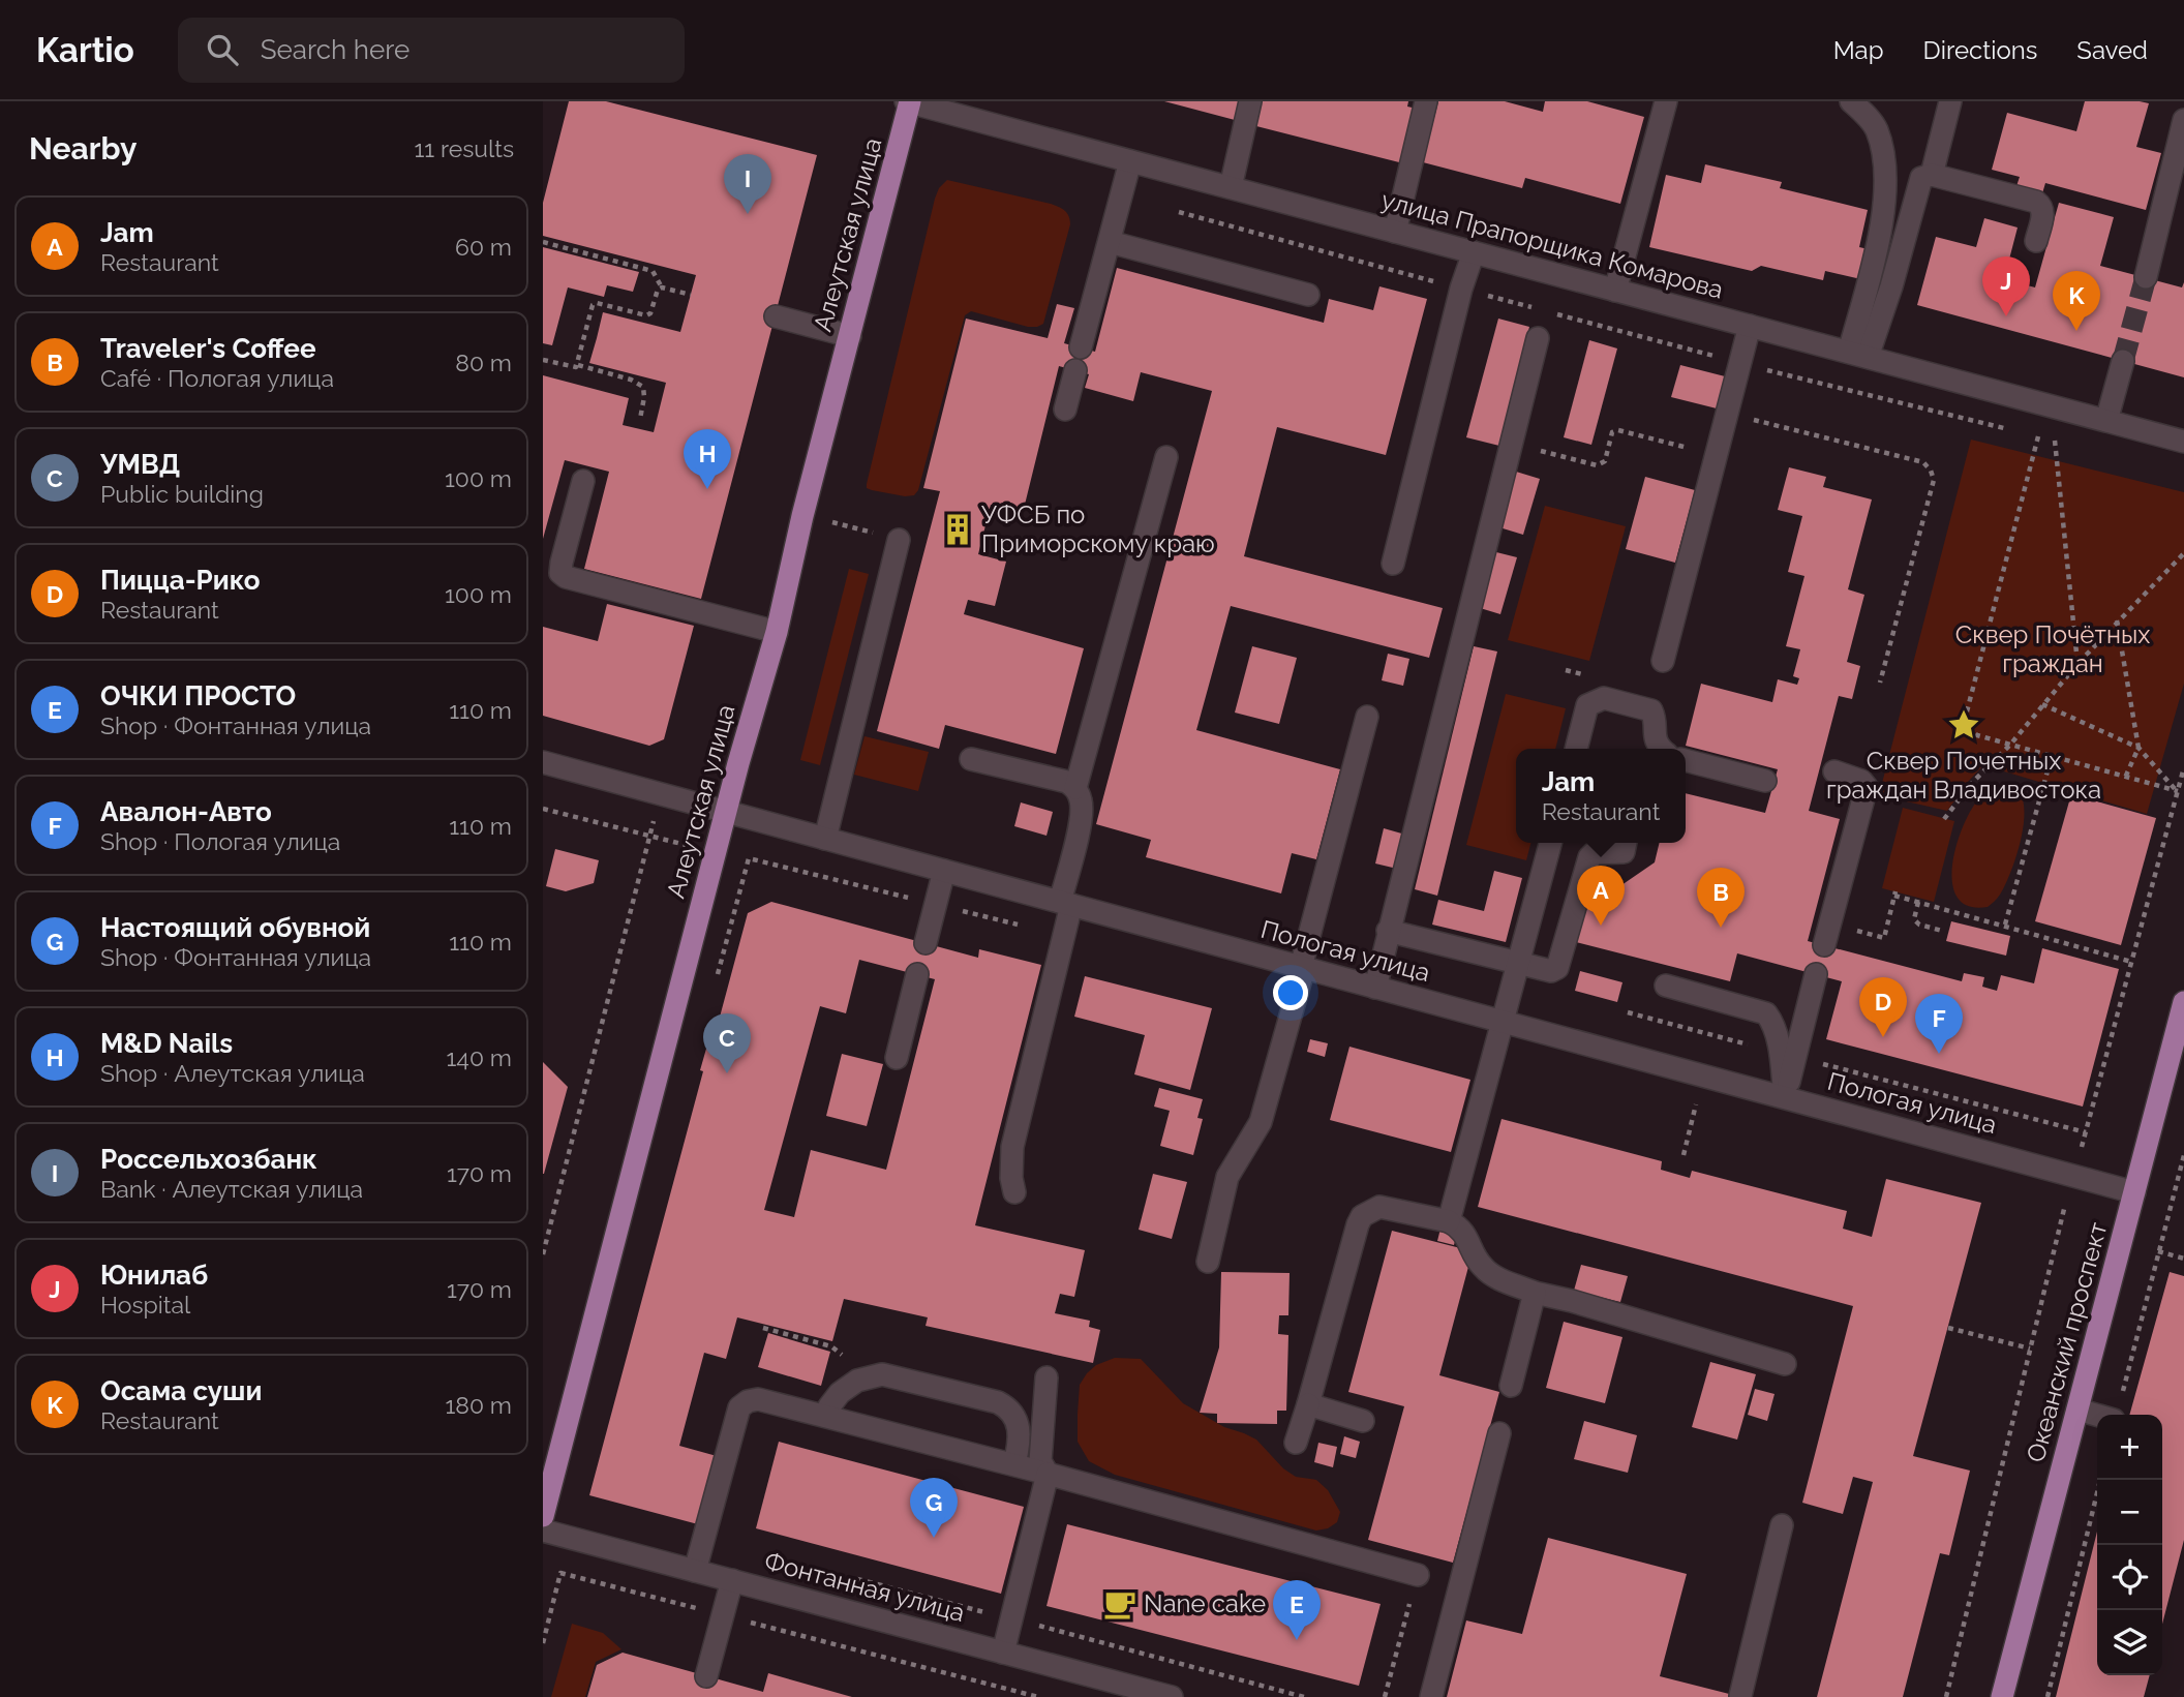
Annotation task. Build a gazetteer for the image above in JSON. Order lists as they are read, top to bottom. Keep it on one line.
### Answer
{"streets":{"main road":["Алеутская улица","улица Прапорщика Комарова","Пологая улица","Океанский проспект","Фонтанная улица"]},"crossings":[["Алеутская улица","улица Прапорщика Комарова"],["Алеутская улица","Пологая улица"],["Пологая улица","Океанский проспект"]],"parks":["Сквер Почётных граждан"],"places":{"building":["УФСБ по Приморскому краю"],"place":["Сквер Почетных граждан Владивостока"],"cafe":["Nane cake"]},"page":{"header":"Kartio","search":"Search here","nav":["Map","Directions","Saved"],"heading":["Nearby","11 results"],"pins":["I","J","K","H","A","B","D","F","C","G","E"],"list":[{"mark":"A","name":"Jam","note":"Restaurant","value":"60 m"},{"mark":"B","name":"Traveler's Coffee","note":"Café · Пологая улица","value":"80 m"},{"mark":"C","name":"УМВД","note":"Public building","value":"100 m"},{"mark":"D","name":"Пицца-Рико","note":"Restaurant","value":"100 m"},{"mark":"E","name":"ОЧКИ ПРОСТО","note":"Shop · Фонтанная улица","value":"110 m"},{"mark":"F","name":"Авалон-Авто","note":"Shop · Пологая улица","value":"110 m"},{"mark":"G","name":"Настоящий обувной","note":"Shop · Фонтанная улица","value":"110 m"},{"mark":"H","name":"M&D Nails","note":"Shop · Алеутская улица","value":"140 m"},{"mark":"I","name":"Россельхозбанк","note":"Bank · Алеутская улица","value":"170 m"},{"mark":"J","name":"Юнилаб","note":"Hospital","value":"170 m"},{"mark":"K","name":"Осама суши","note":"Restaurant","value":"180 m"}],"popup":["Jam","Restaurant"],"map_buttons":["+","−"]}}
